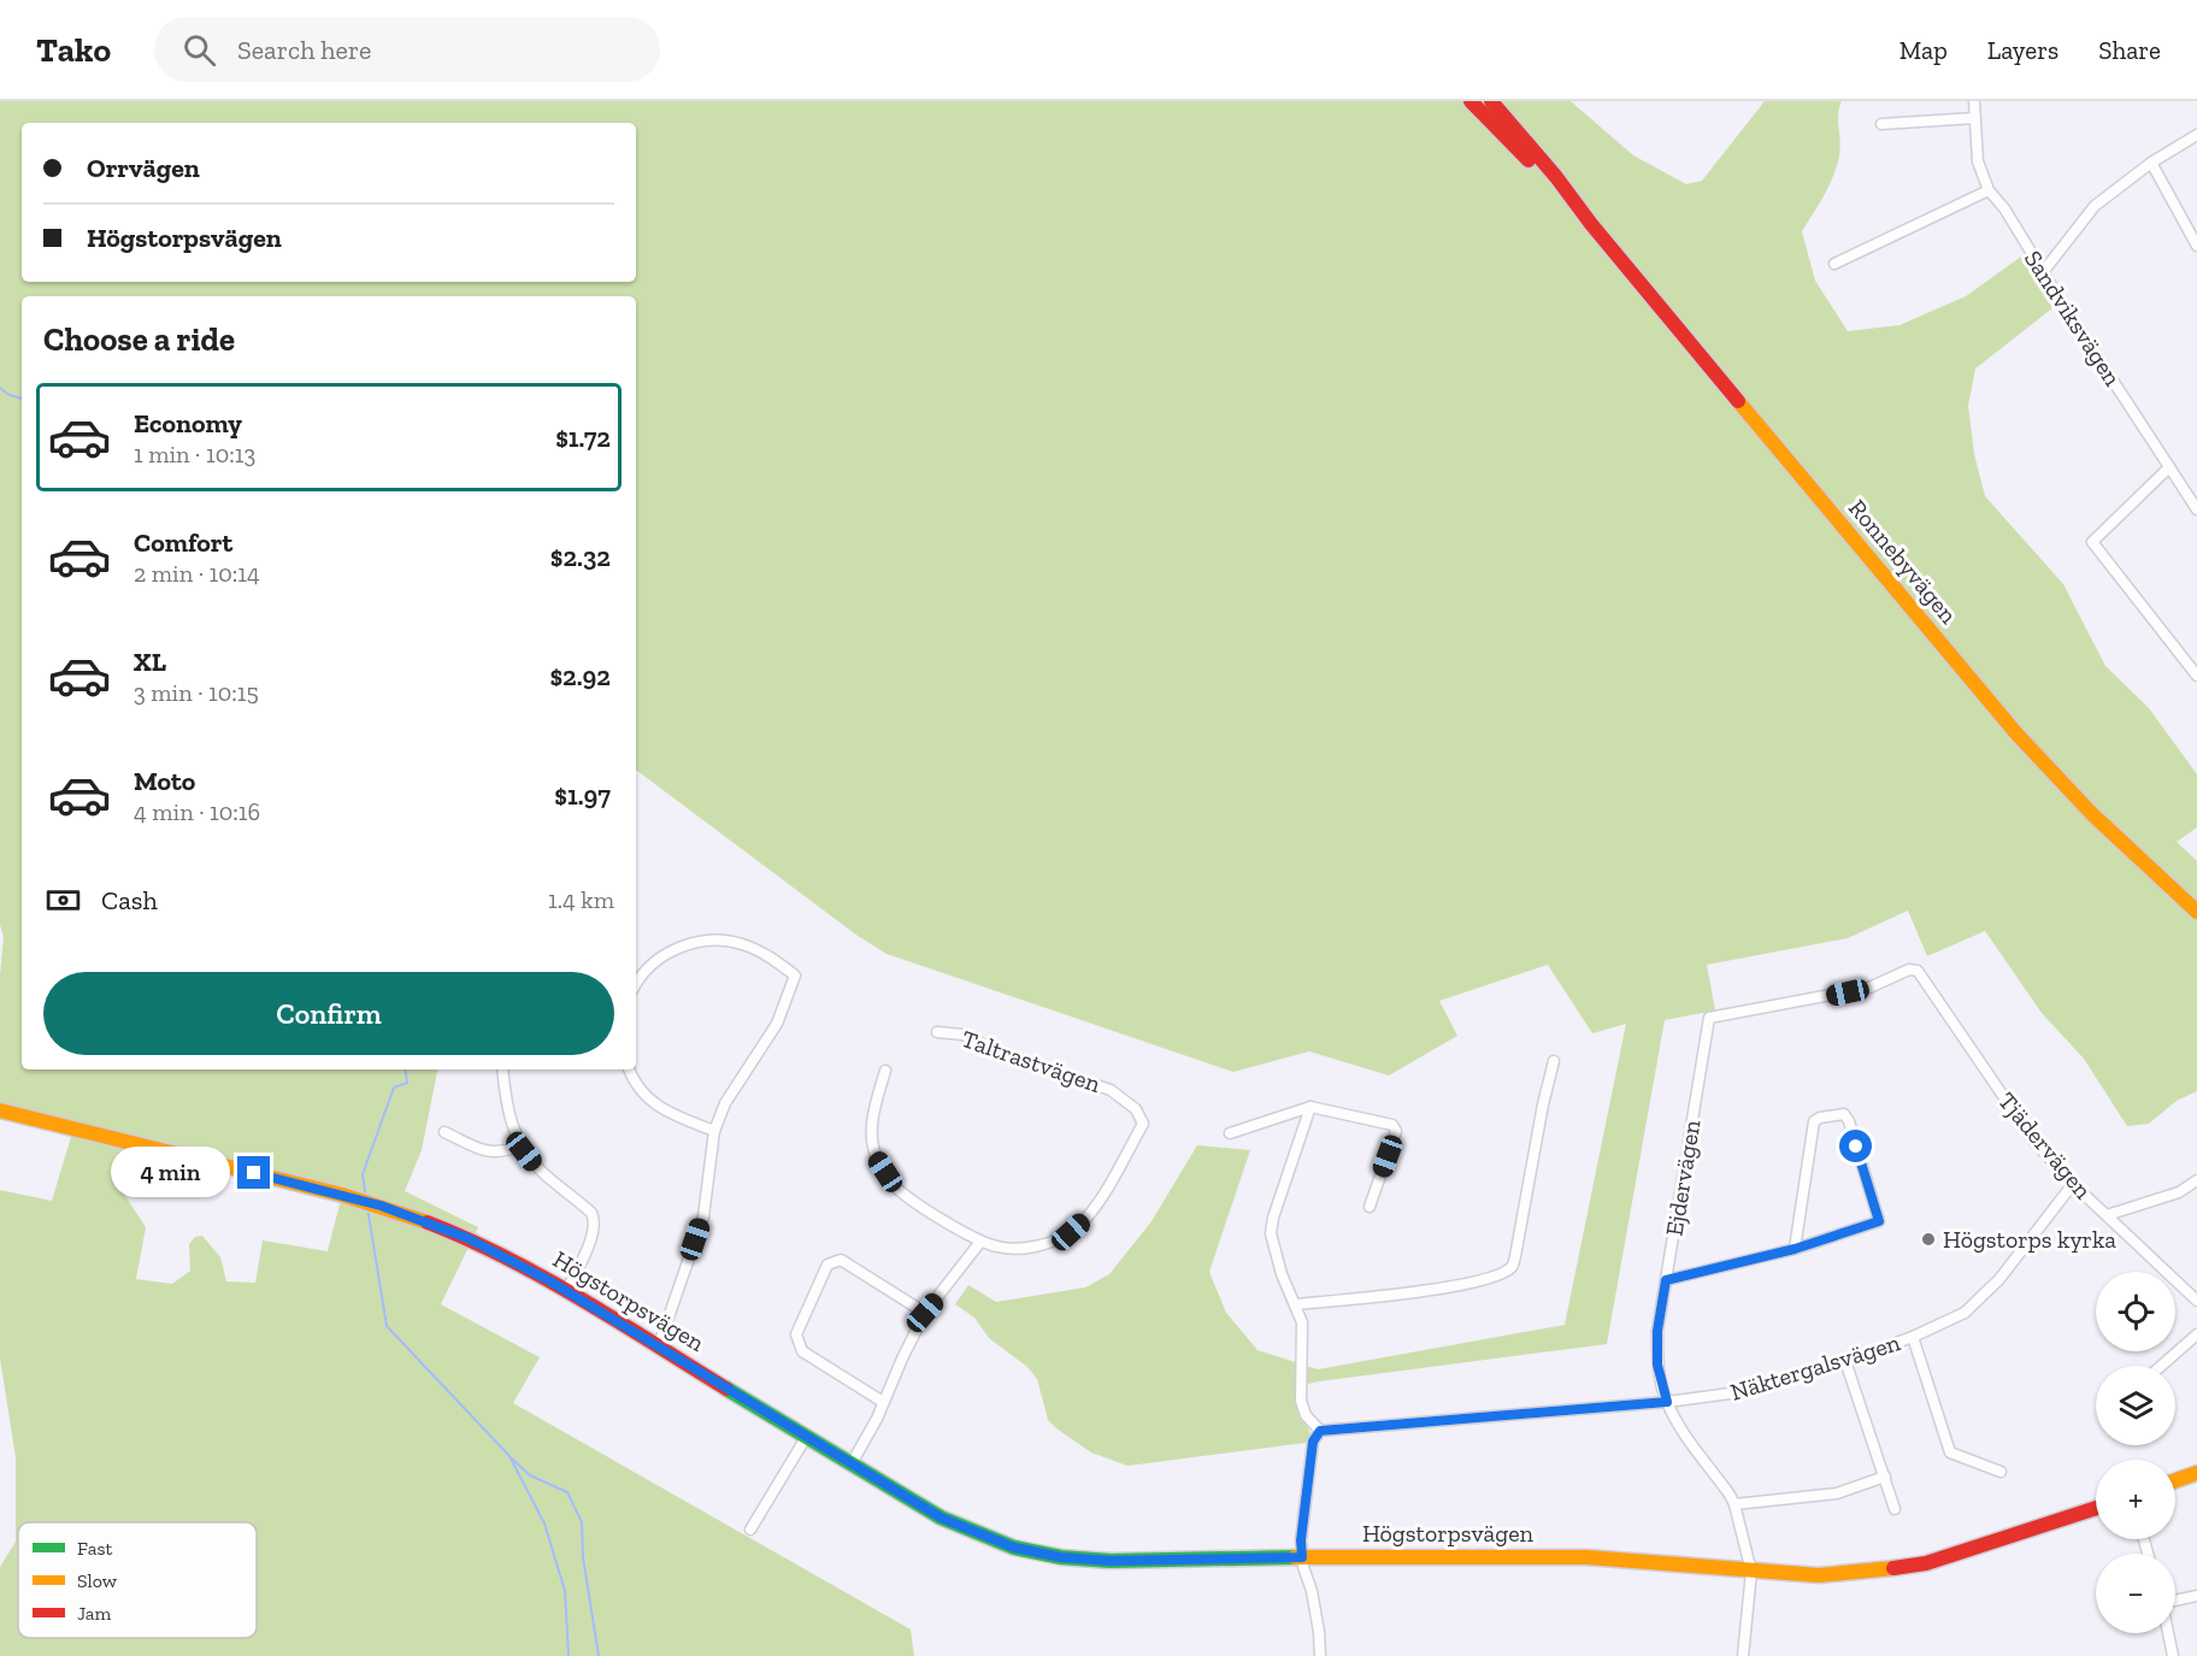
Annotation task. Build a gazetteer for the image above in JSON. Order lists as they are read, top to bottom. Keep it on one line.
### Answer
{"streets":{"street":["Sandviksvägen","Ronnebyvägen","Taltrastvägen","Tjädervägen","Ejdervägen","Högstorpsvägen","Näktergalsvägen"]},"crossings":[["Tjädervägen","Ejdervägen"],["Tjädervägen","Näktergalsvägen"],["Ejdervägen","Högstorpsvägen"],["Ejdervägen","Näktergalsvägen"]],"places":["Högstorps kyrka"],"legend":["Fast","Slow","Jam"],"page":{"header":"Tako","search":"Search here","nav":["Map","Layers","Share"],"banner":["Orrvägen","Högstorpsvägen"],"heading":"Choose a ride","list":[{"name":"Economy","note":"1 min · 10:13","value":"$1.72"},{"name":"Comfort","note":"2 min · 10:14","value":"$2.32"},{"name":"XL","note":"3 min · 10:15","value":"$2.92"},{"name":"Moto","note":"4 min · 10:16","value":"$1.97"}],"pay":["Cash","1.4 km"],"buttons":"Confirm","bubble":"4 min","map_buttons":["+","−"]}}
